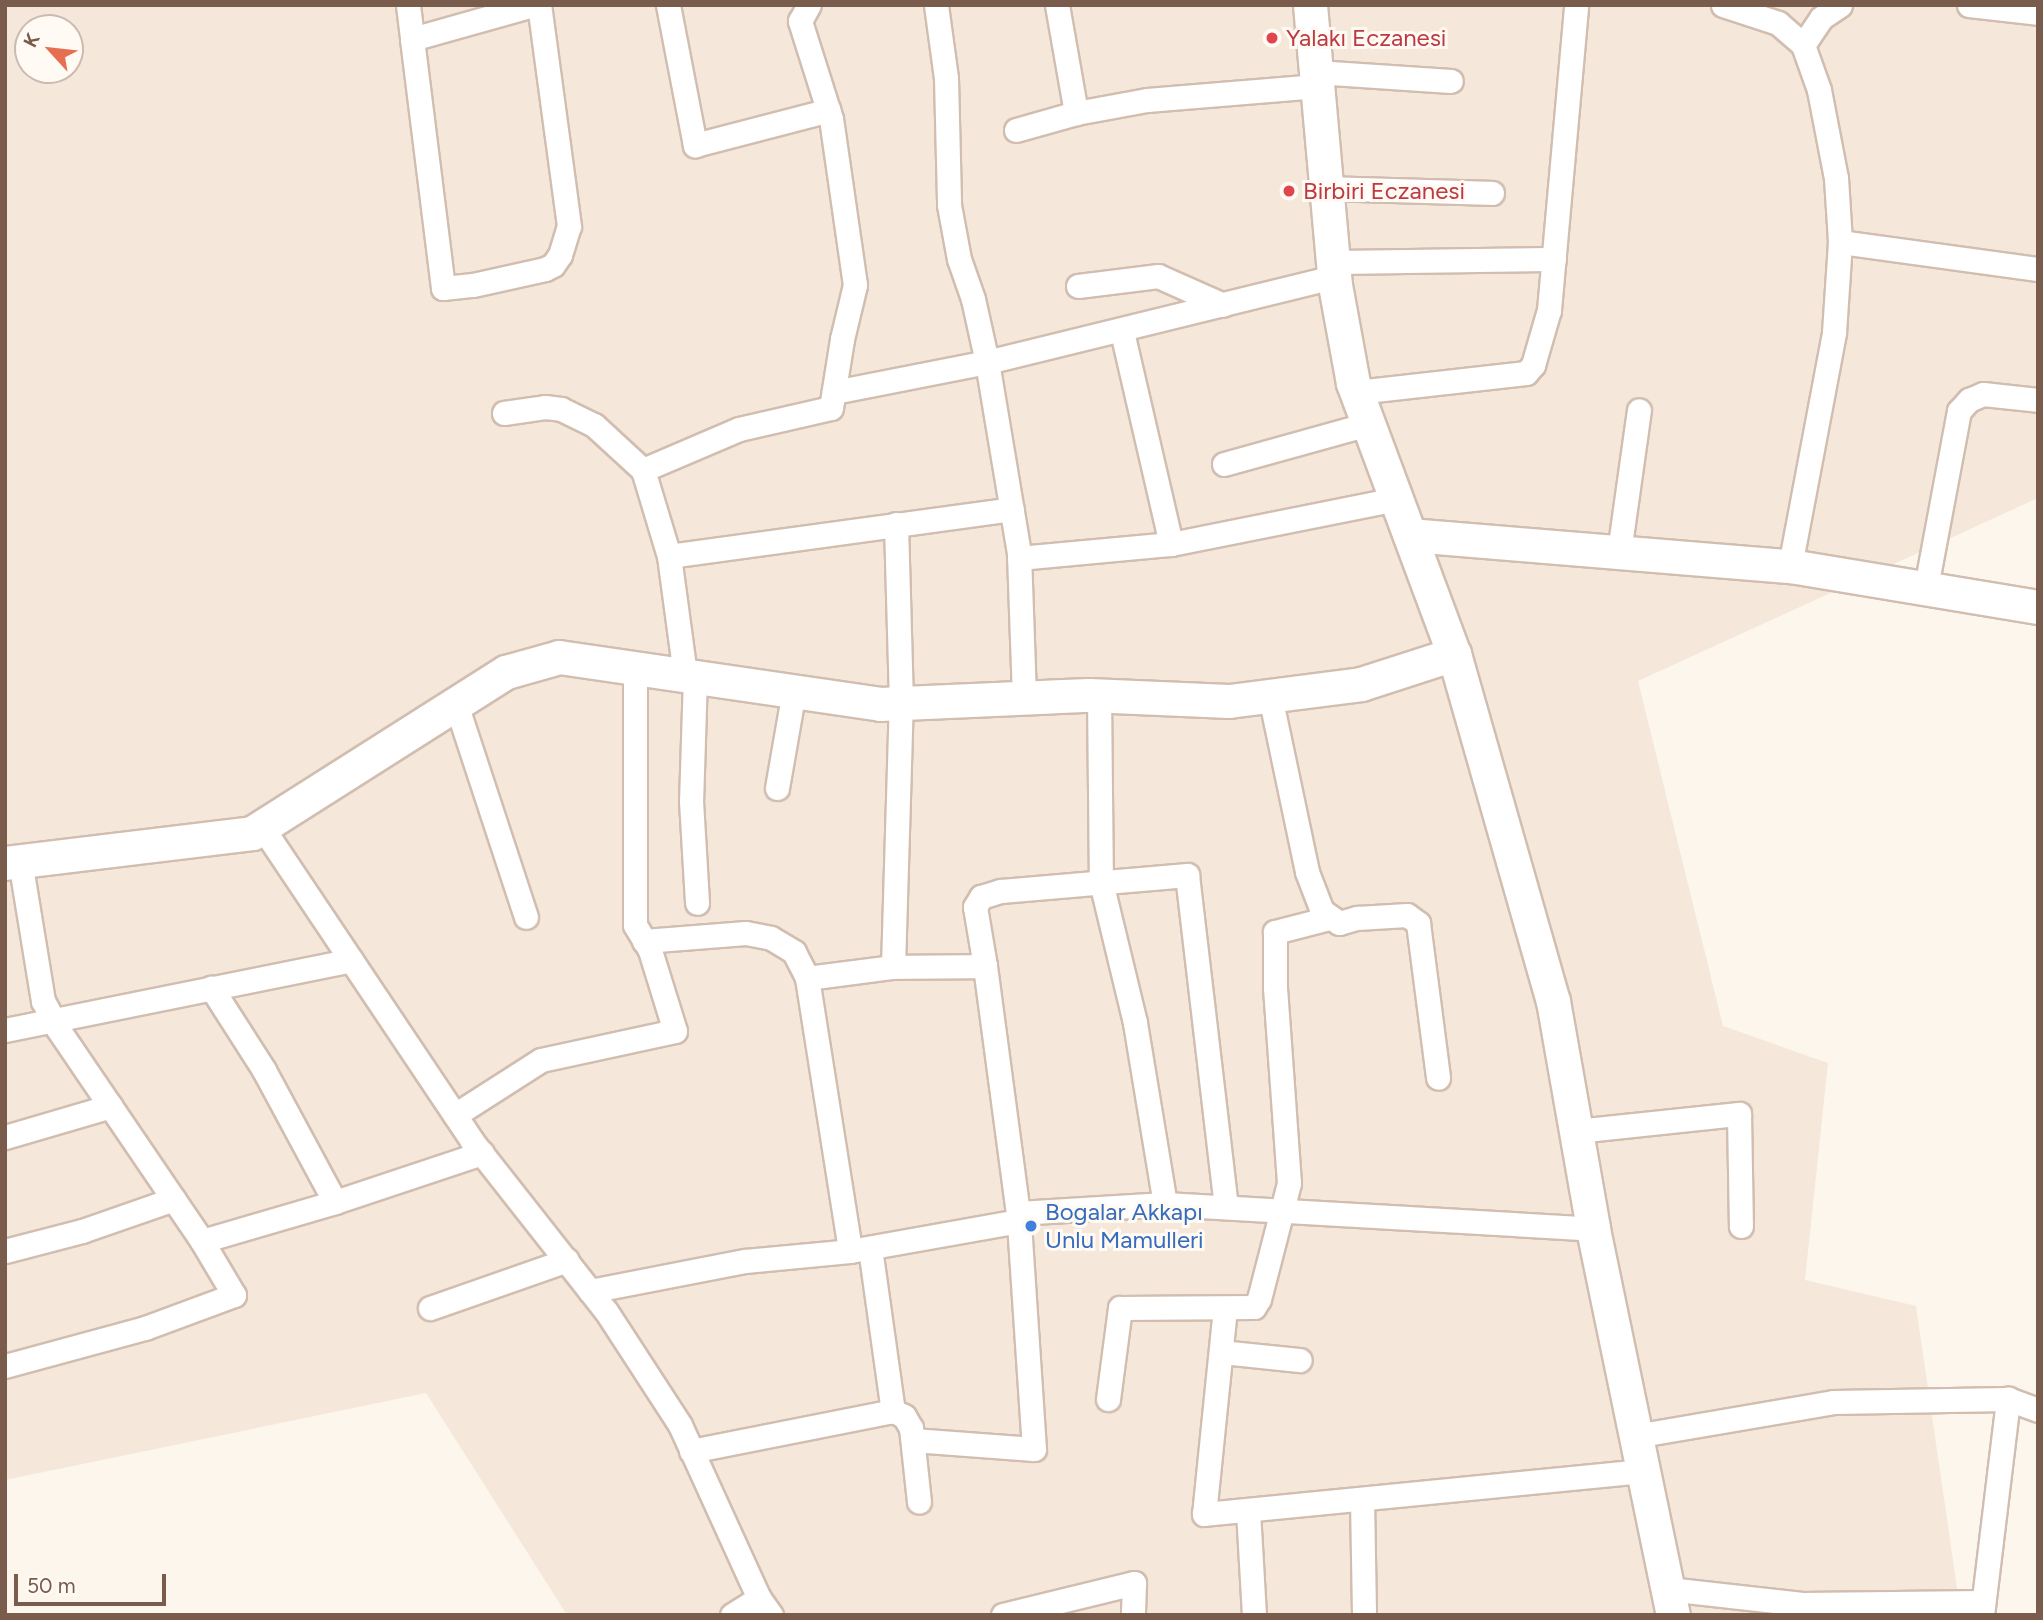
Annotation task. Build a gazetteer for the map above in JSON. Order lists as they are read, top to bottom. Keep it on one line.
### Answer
{"places":["Yalakı Eczanesi","Birbiri Eczanesi","Bogalar Akkapı Unlu Mamulleri"],"scale_bar":"50 m","north":"top left"}
